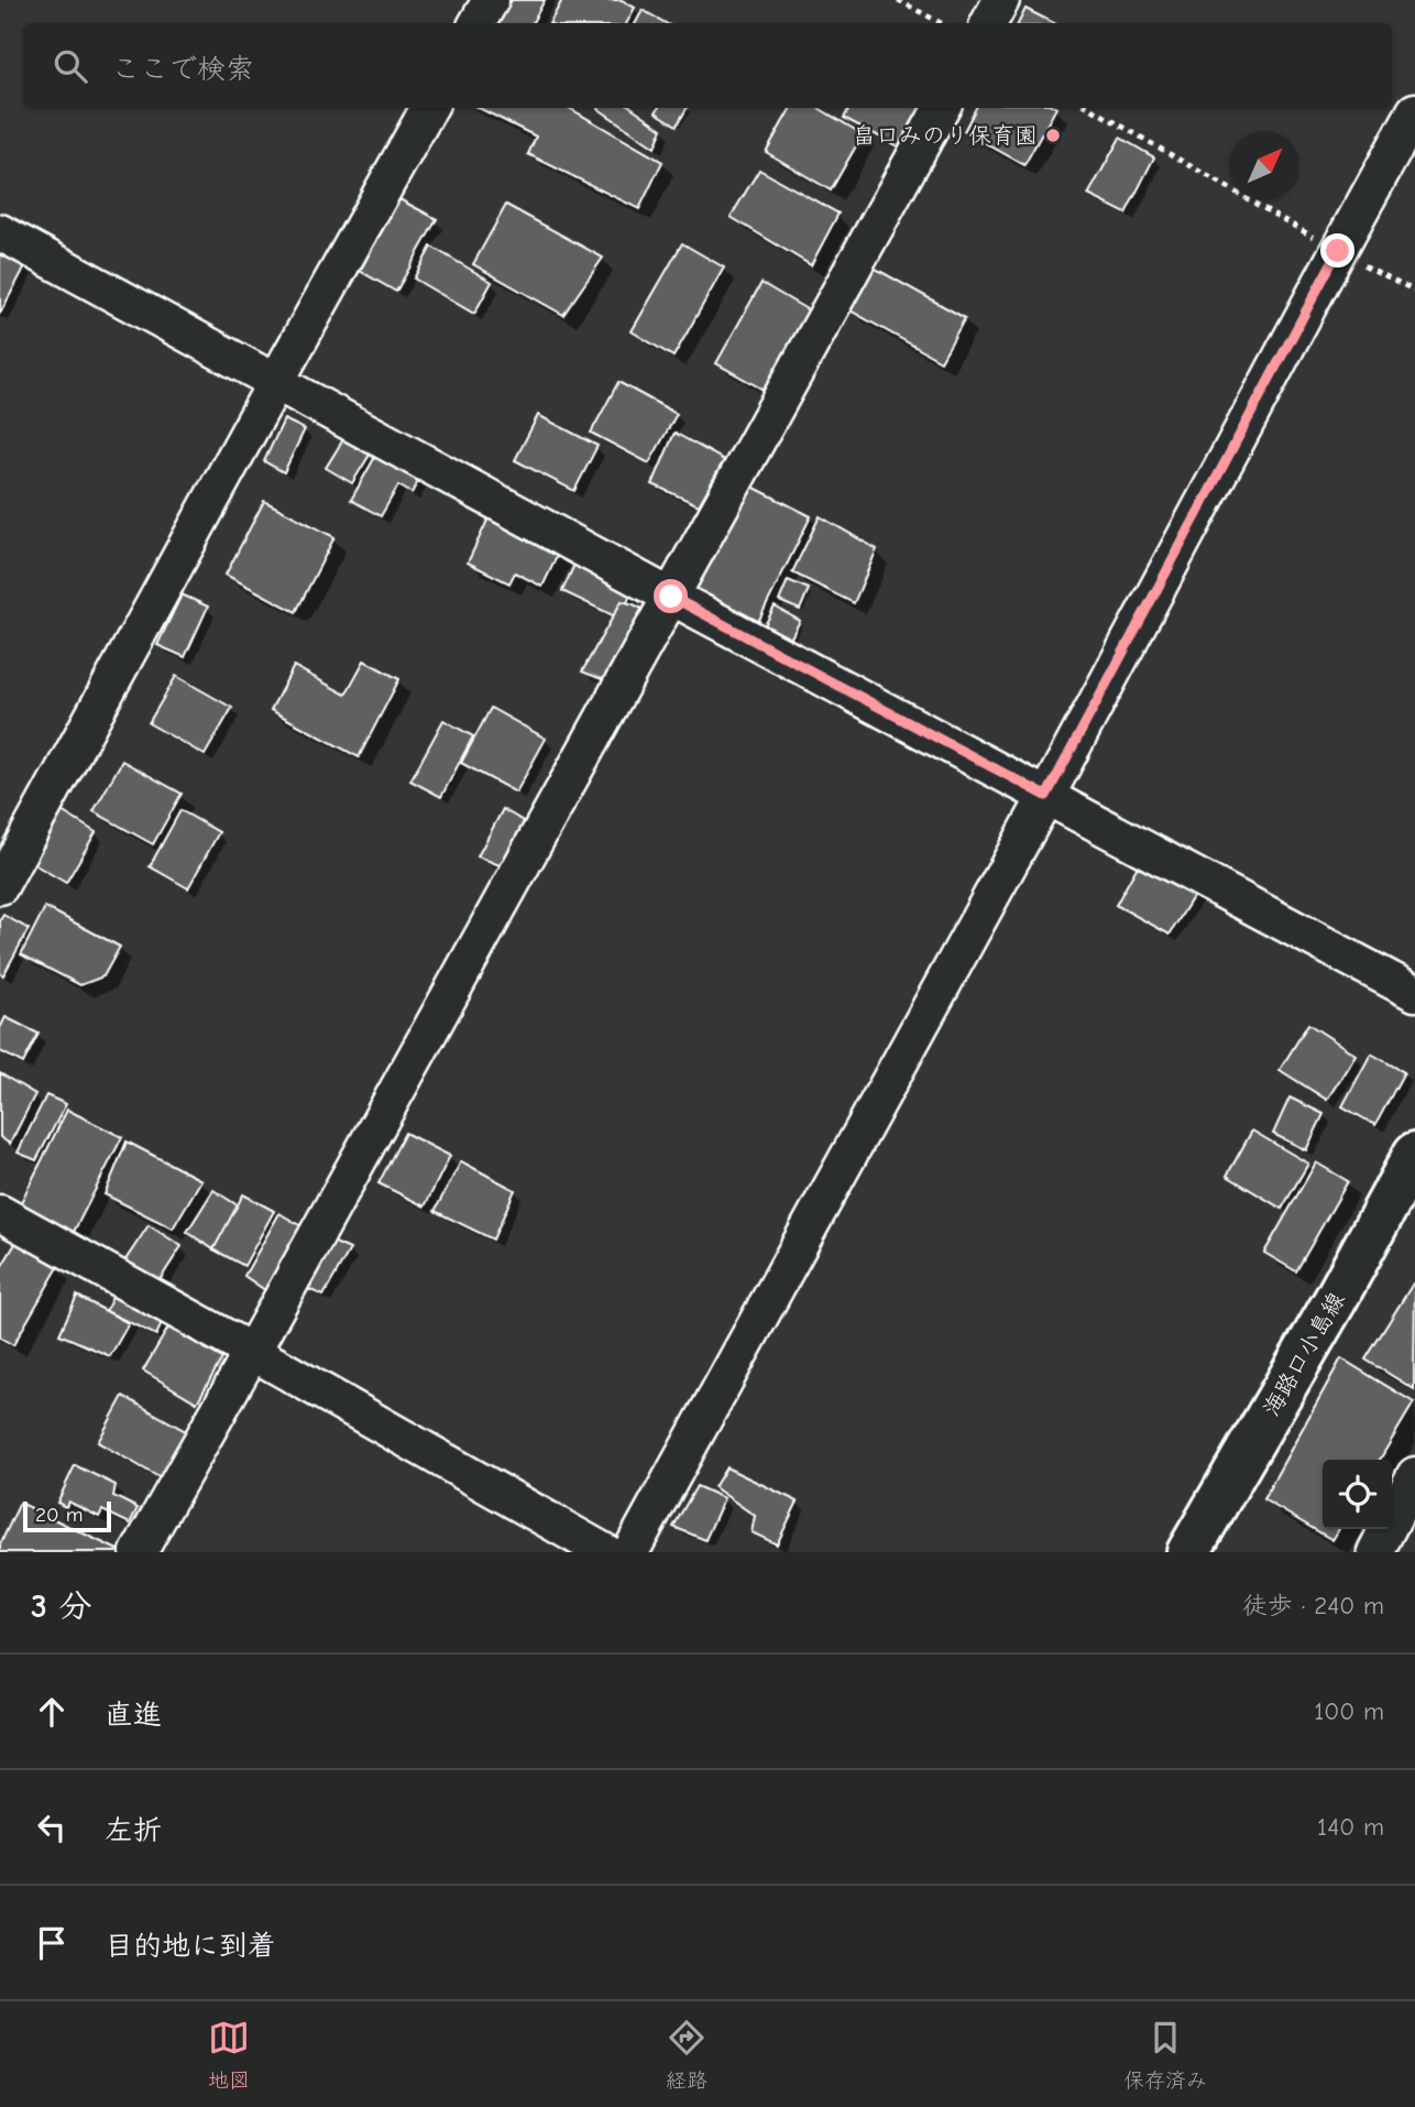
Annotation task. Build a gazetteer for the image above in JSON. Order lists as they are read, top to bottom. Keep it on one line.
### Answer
{"streets":{"main road":["海路口小島線"]},"places":["畠口みのり保育園"],"scale_bar":"20 m","north":"top right","page":{"search":"ここで検索","scale":"20 m","heading":["3 分","徒歩 · 240 m"],"list":[["直進","100 m"],["左折","140 m"],"目的地に到着"],"nav":["地図","経路","保存済み"]}}
